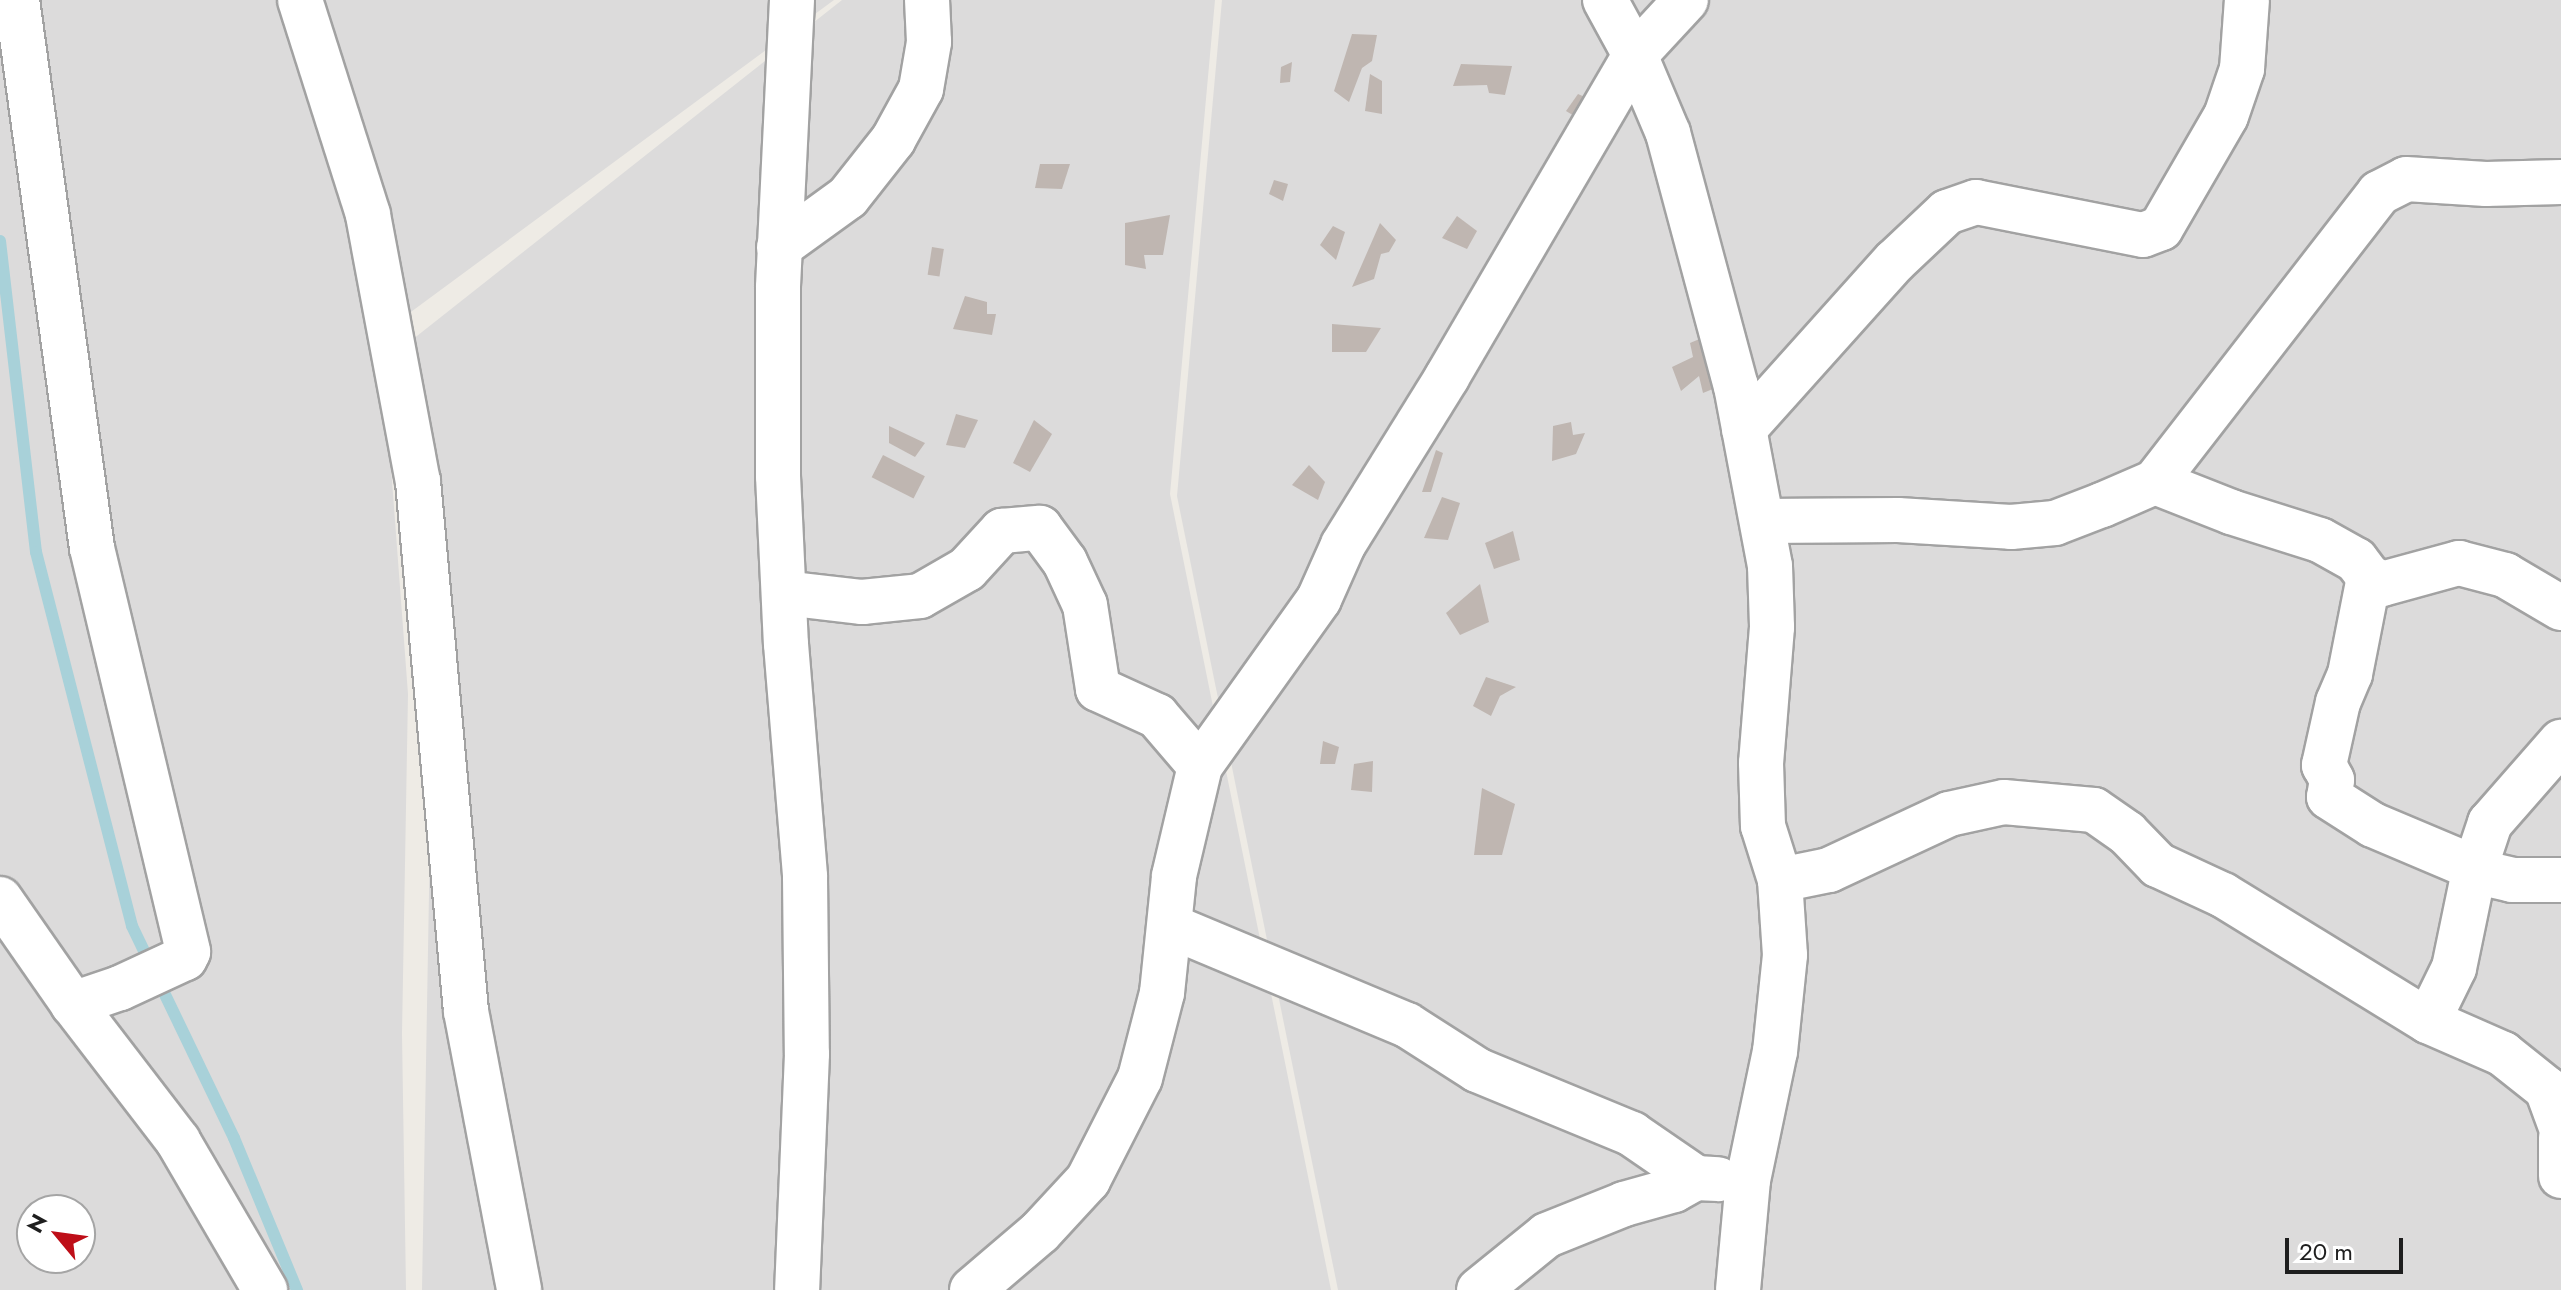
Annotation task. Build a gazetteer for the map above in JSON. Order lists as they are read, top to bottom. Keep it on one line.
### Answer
{"scale_bar":"20 m","north":"top left"}
